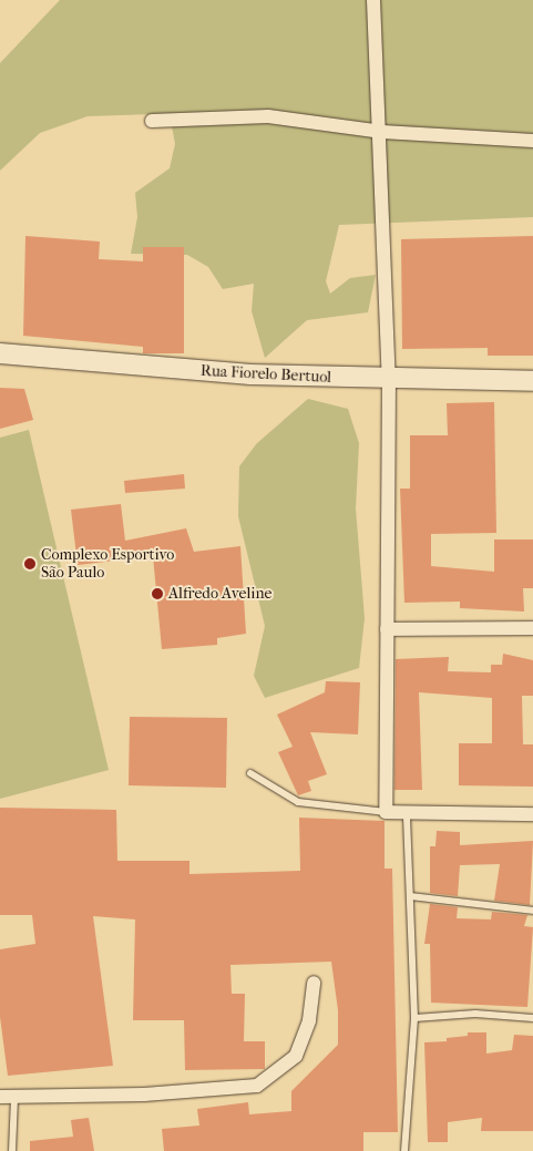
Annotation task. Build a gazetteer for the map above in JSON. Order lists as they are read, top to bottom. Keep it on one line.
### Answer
{"streets":{"main road":["Rua Fiorelo Bertuol"]},"places":["Complexo Esportivo São Paulo","Alfredo Aveline"]}
